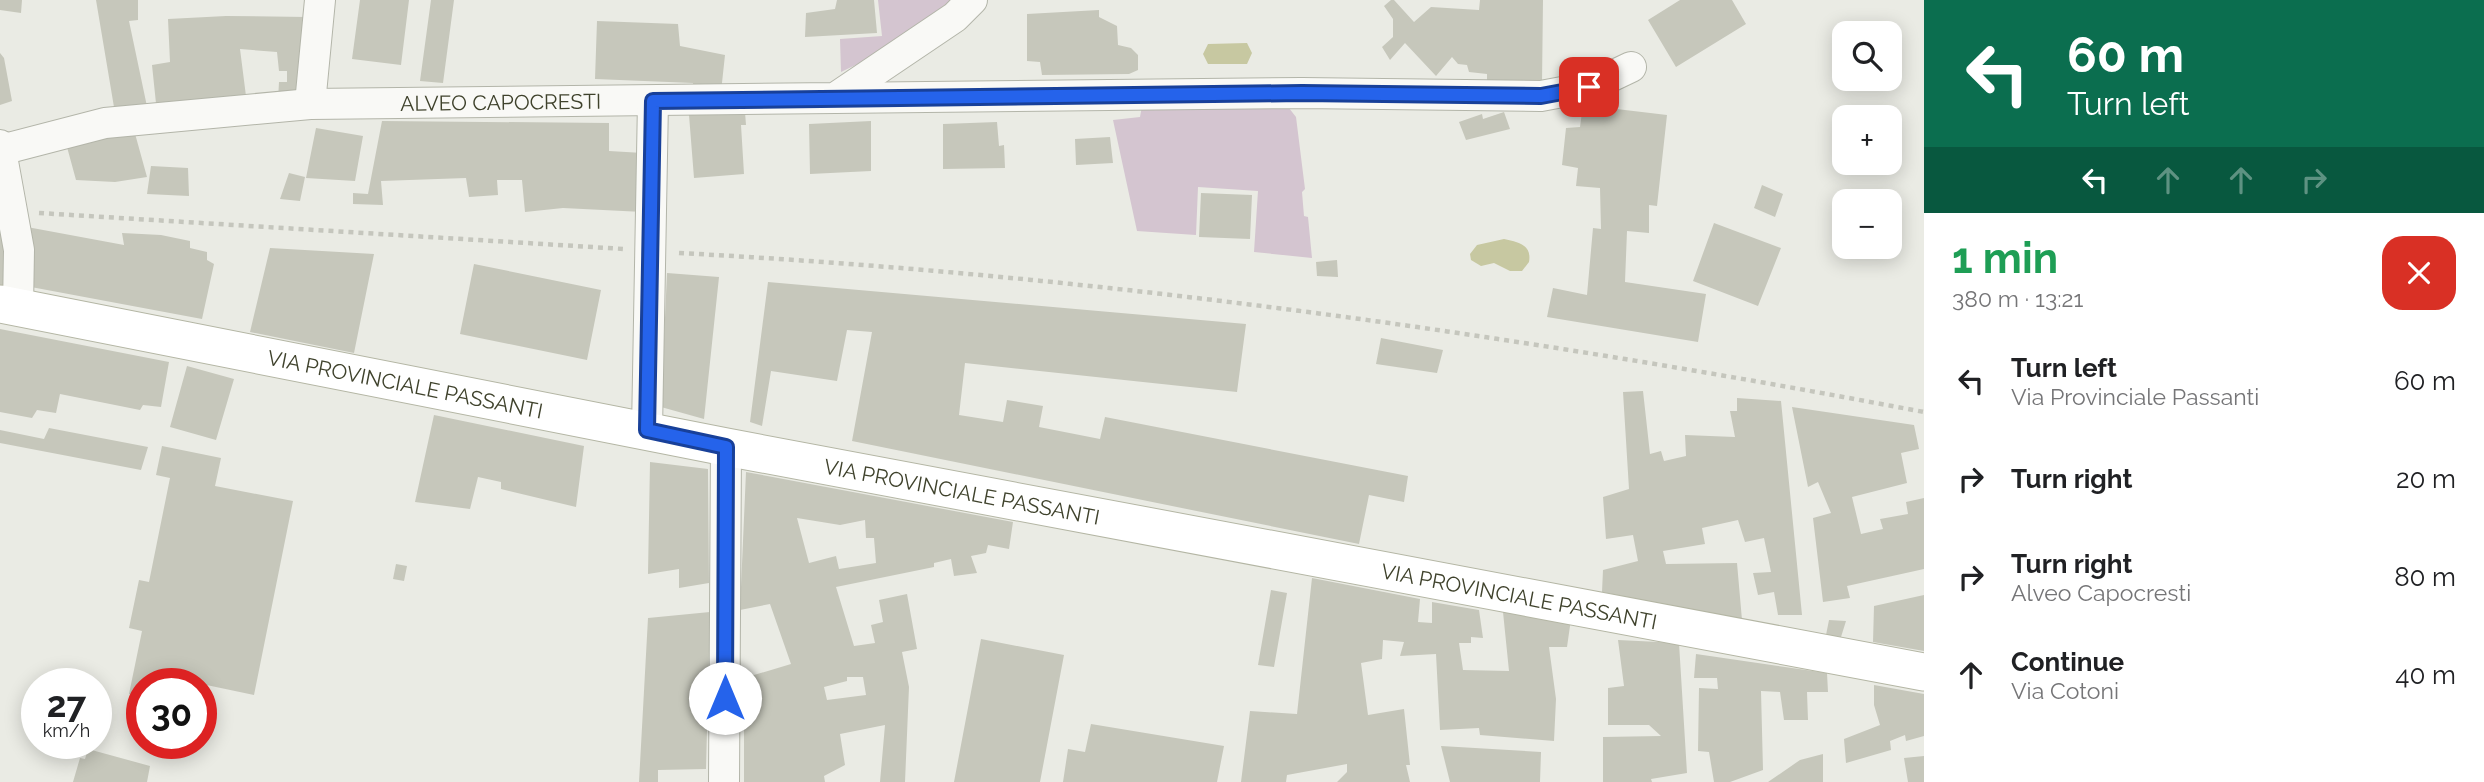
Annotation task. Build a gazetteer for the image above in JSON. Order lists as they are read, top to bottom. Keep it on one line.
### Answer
{"streets":{"main road":["VIA PROVINCIALE PASSANTI"],"street":["ALVEO CAPOCRESTI"]},"page":{"turn":["60 m","Turn left"],"map_buttons":["+","−"],"heading":["1 min","380 m · 13:21"],"list":[{"name":"Turn left","note":"Via Provinciale Passanti","value":"60 m"},{"name":"Turn right","value":"20 m"},{"name":"Turn right","note":"Alveo Capocresti","value":"80 m"},{"name":"Continue","note":"Via Cotoni","value":"40 m"}],"speed":"27 km/h","limit":"30"}}
